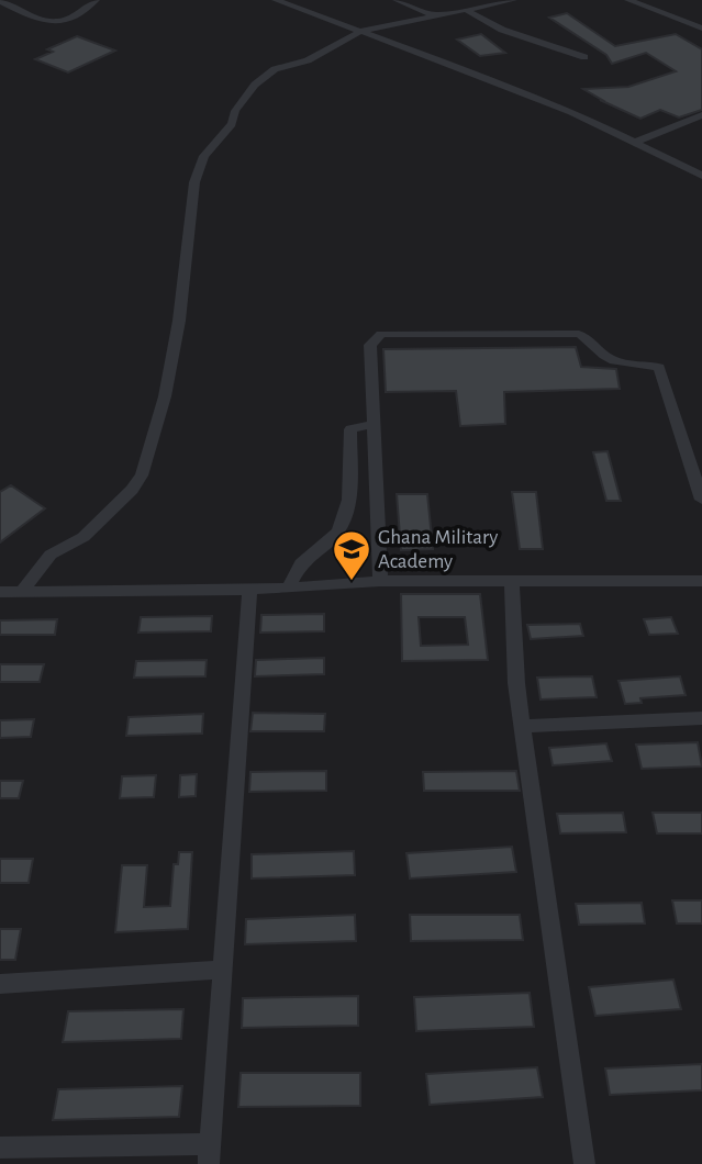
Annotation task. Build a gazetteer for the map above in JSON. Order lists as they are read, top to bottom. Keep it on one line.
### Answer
{"places":{"school or university":["Ghana Military Academy"]}}
